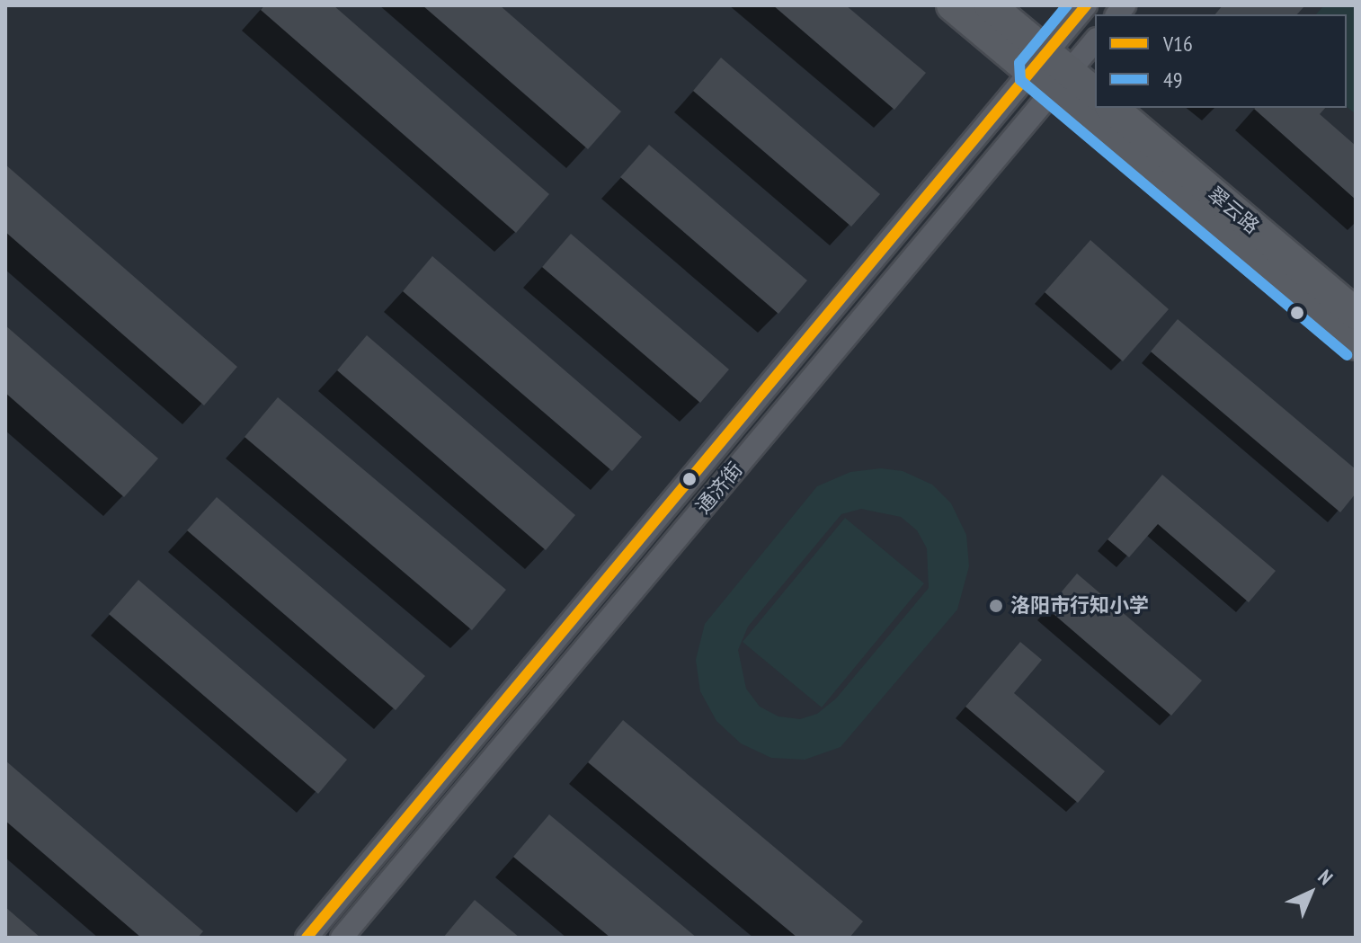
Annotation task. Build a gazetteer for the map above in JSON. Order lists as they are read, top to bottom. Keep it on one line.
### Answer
{"streets":{"street":["翠云路","通济街"]},"crossings":[["翠云路","通济街"]],"places":["洛阳市行知小学"],"lines":["transit line V16","transit line 49"],"legend":["V16","49"],"north":"top right"}
